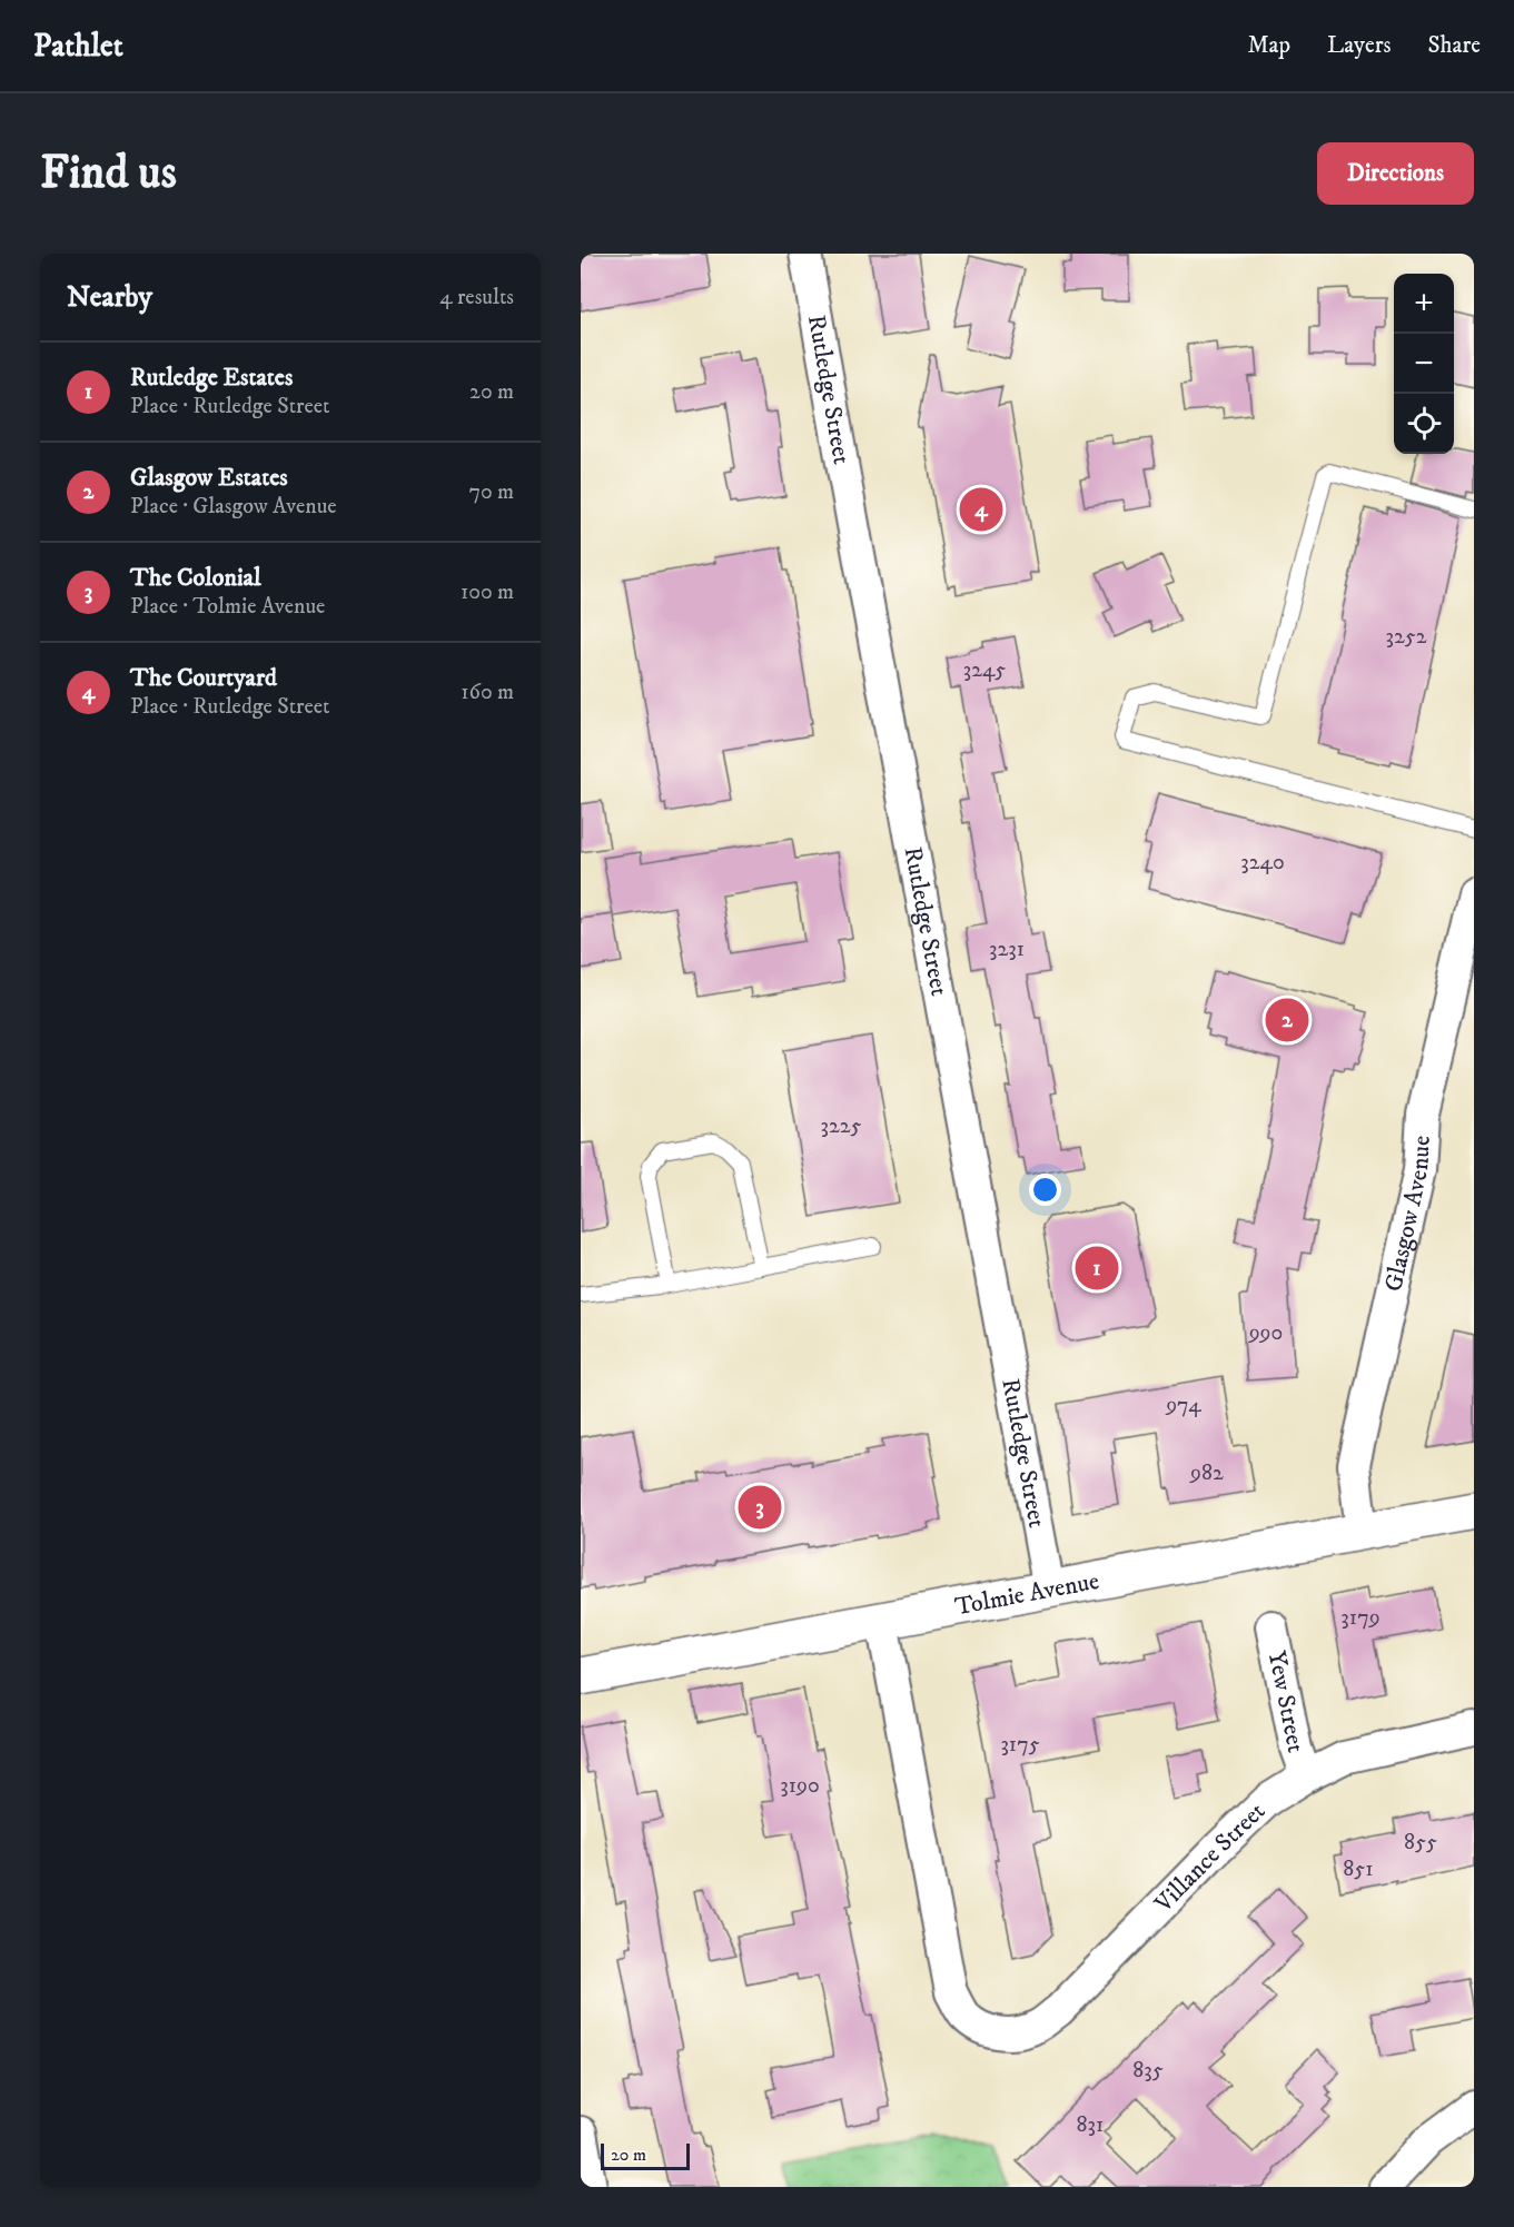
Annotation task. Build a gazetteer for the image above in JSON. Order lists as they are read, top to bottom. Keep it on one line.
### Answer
{"streets":{"street":["Rutledge Street","Glasgow Avenue","Tolmie Avenue","Yew Street","Villance Street"]},"crossings":[["Rutledge Street","Tolmie Avenue"],["Glasgow Avenue","Tolmie Avenue"],["Tolmie Avenue","Villance Street"],["Yew Street","Villance Street"]],"house_numbers":["3252","3245","3240","3231","3225","990","974","982","3179","3175","3190","855","851","835","831"],"scale_bar":"20 m","page":{"header":"Pathlet","nav":["Map","Layers","Share"],"buttons":"Directions","title":"Find us","heading":["Nearby","4 results"],"map_buttons":["+","−"],"list":[{"mark":"1","name":"Rutledge Estates","note":"Place · Rutledge Street","value":"20 m"},{"mark":"2","name":"Glasgow Estates","note":"Place · Glasgow Avenue","value":"70 m"},{"mark":"3","name":"The Colonial","note":"Place · Tolmie Avenue","value":"100 m"},{"mark":"4","name":"The Courtyard","note":"Place · Rutledge Street","value":"160 m"}],"pins":["4","2","1","3"],"scale":"20 m"}}
